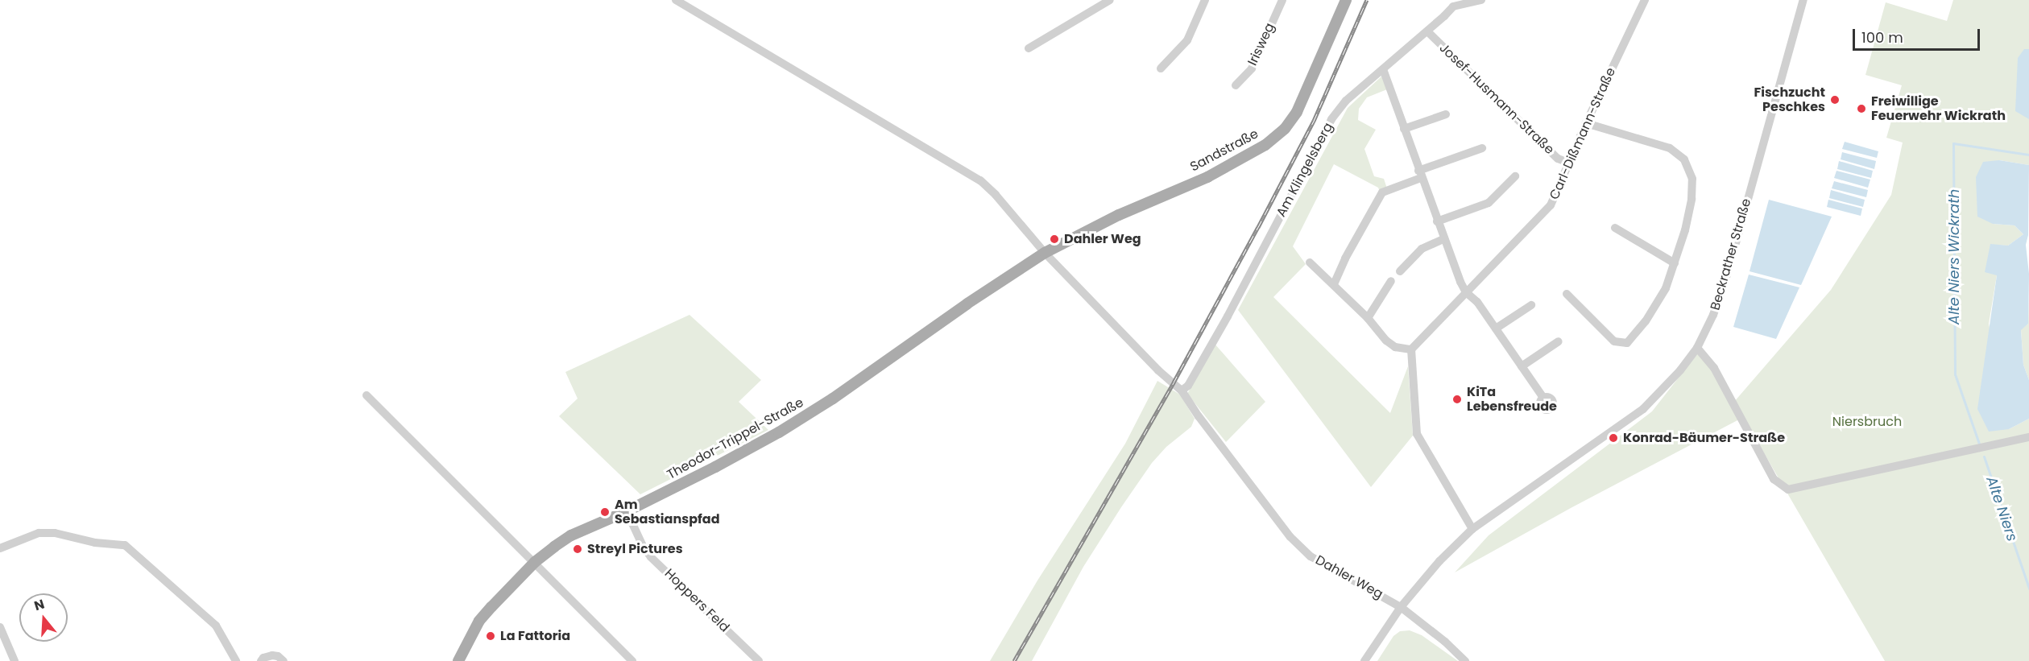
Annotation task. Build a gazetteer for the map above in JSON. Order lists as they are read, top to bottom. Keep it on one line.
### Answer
{"streets":{"main road":["Sandstraße","Theodor-Trippel-Straße"],"street":["Irisweg","Josef-Husmann-Straße","Carl-Dißmann-Straße","Am Klingelsberg","Beckrather Straße","Dahler Weg","Hoppers Feld"]},"crossings":[["Josef-Husmann-Straße","Carl-Dißmann-Straße"],["Josef-Husmann-Straße","Am Klingelsberg"],["Sandstraße","Theodor-Trippel-Straße"],["Sandstraße","Dahler Weg"],["Am Klingelsberg","Dahler Weg"],["Beckrather Straße","Dahler Weg"],["Theodor-Trippel-Straße","Dahler Weg"],["Theodor-Trippel-Straße","Hoppers Feld"]],"water":["Alte Niers Wickrath","Alte Niers"],"parks":["Niersbruch"],"places":["Fischzucht Peschkes","Freiwillige Feuerwehr Wickrath","Dahler Weg","KiTa Lebensfreude","Konrad-Bäumer-Straße","Am Sebastianspfad","Streyl Pictures","La Fattoria"],"scale_bar":"100 m","north":"top"}
